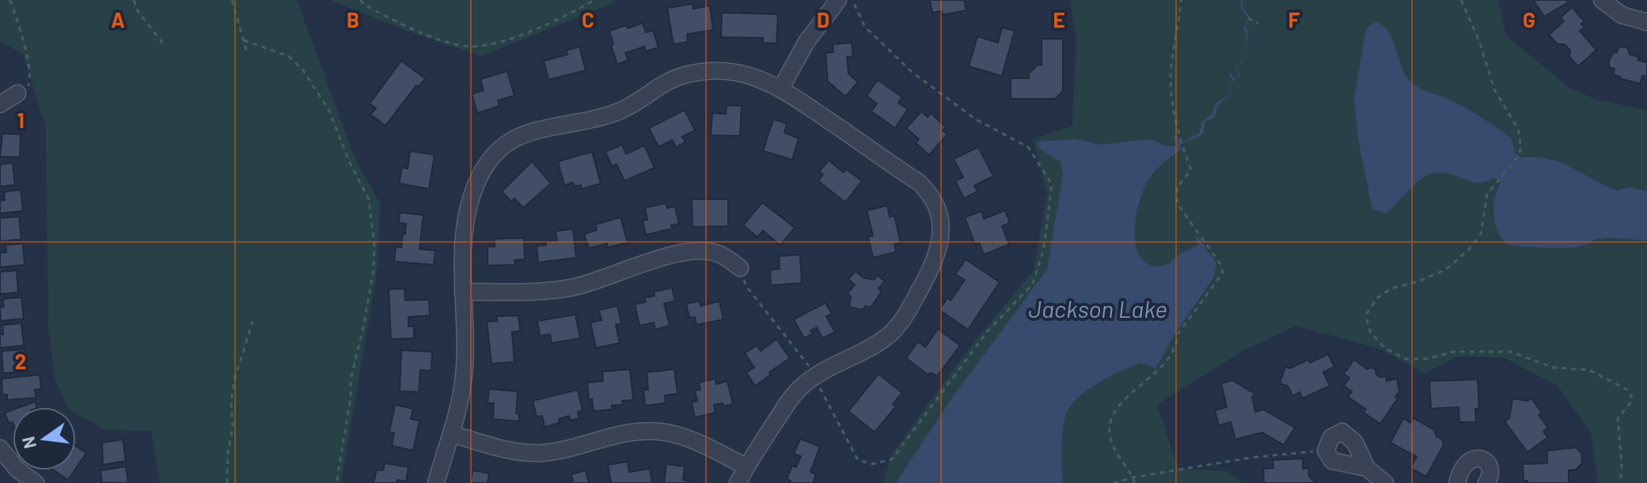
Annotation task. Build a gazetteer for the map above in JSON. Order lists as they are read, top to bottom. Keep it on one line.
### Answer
{"water":["Jackson Lake"],"north":"left","grid":{"columns":["A","B","C","D","E","F","G"],"rows":["1","2"]}}
